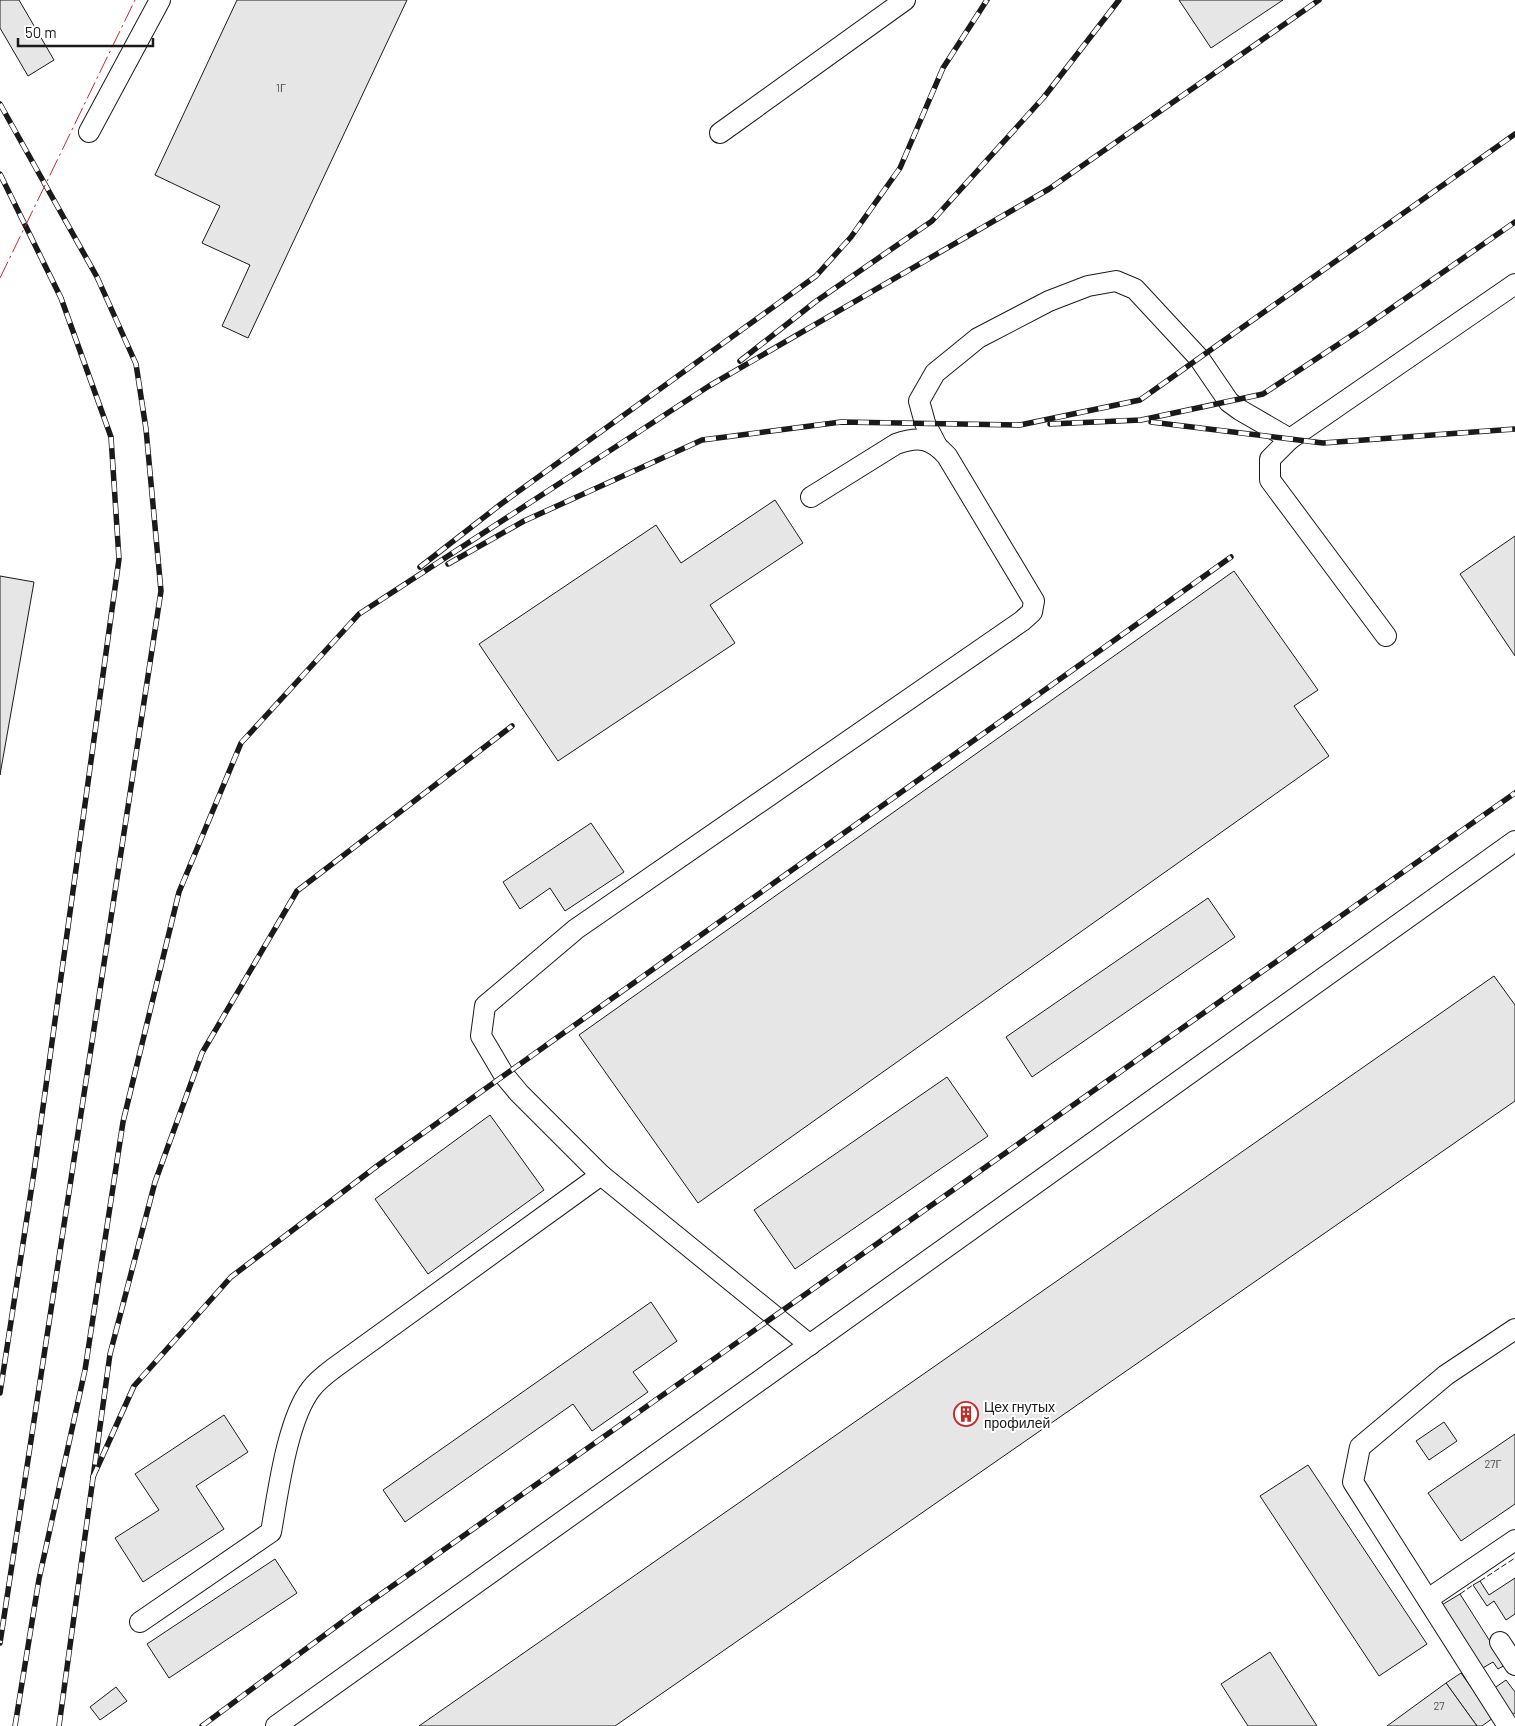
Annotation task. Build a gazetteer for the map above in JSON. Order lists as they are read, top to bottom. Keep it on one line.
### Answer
{"places":{"building":["Цех гнутых профилей"]},"house_numbers":["1Г","27Г","27"],"scale_bar":"50 m"}
